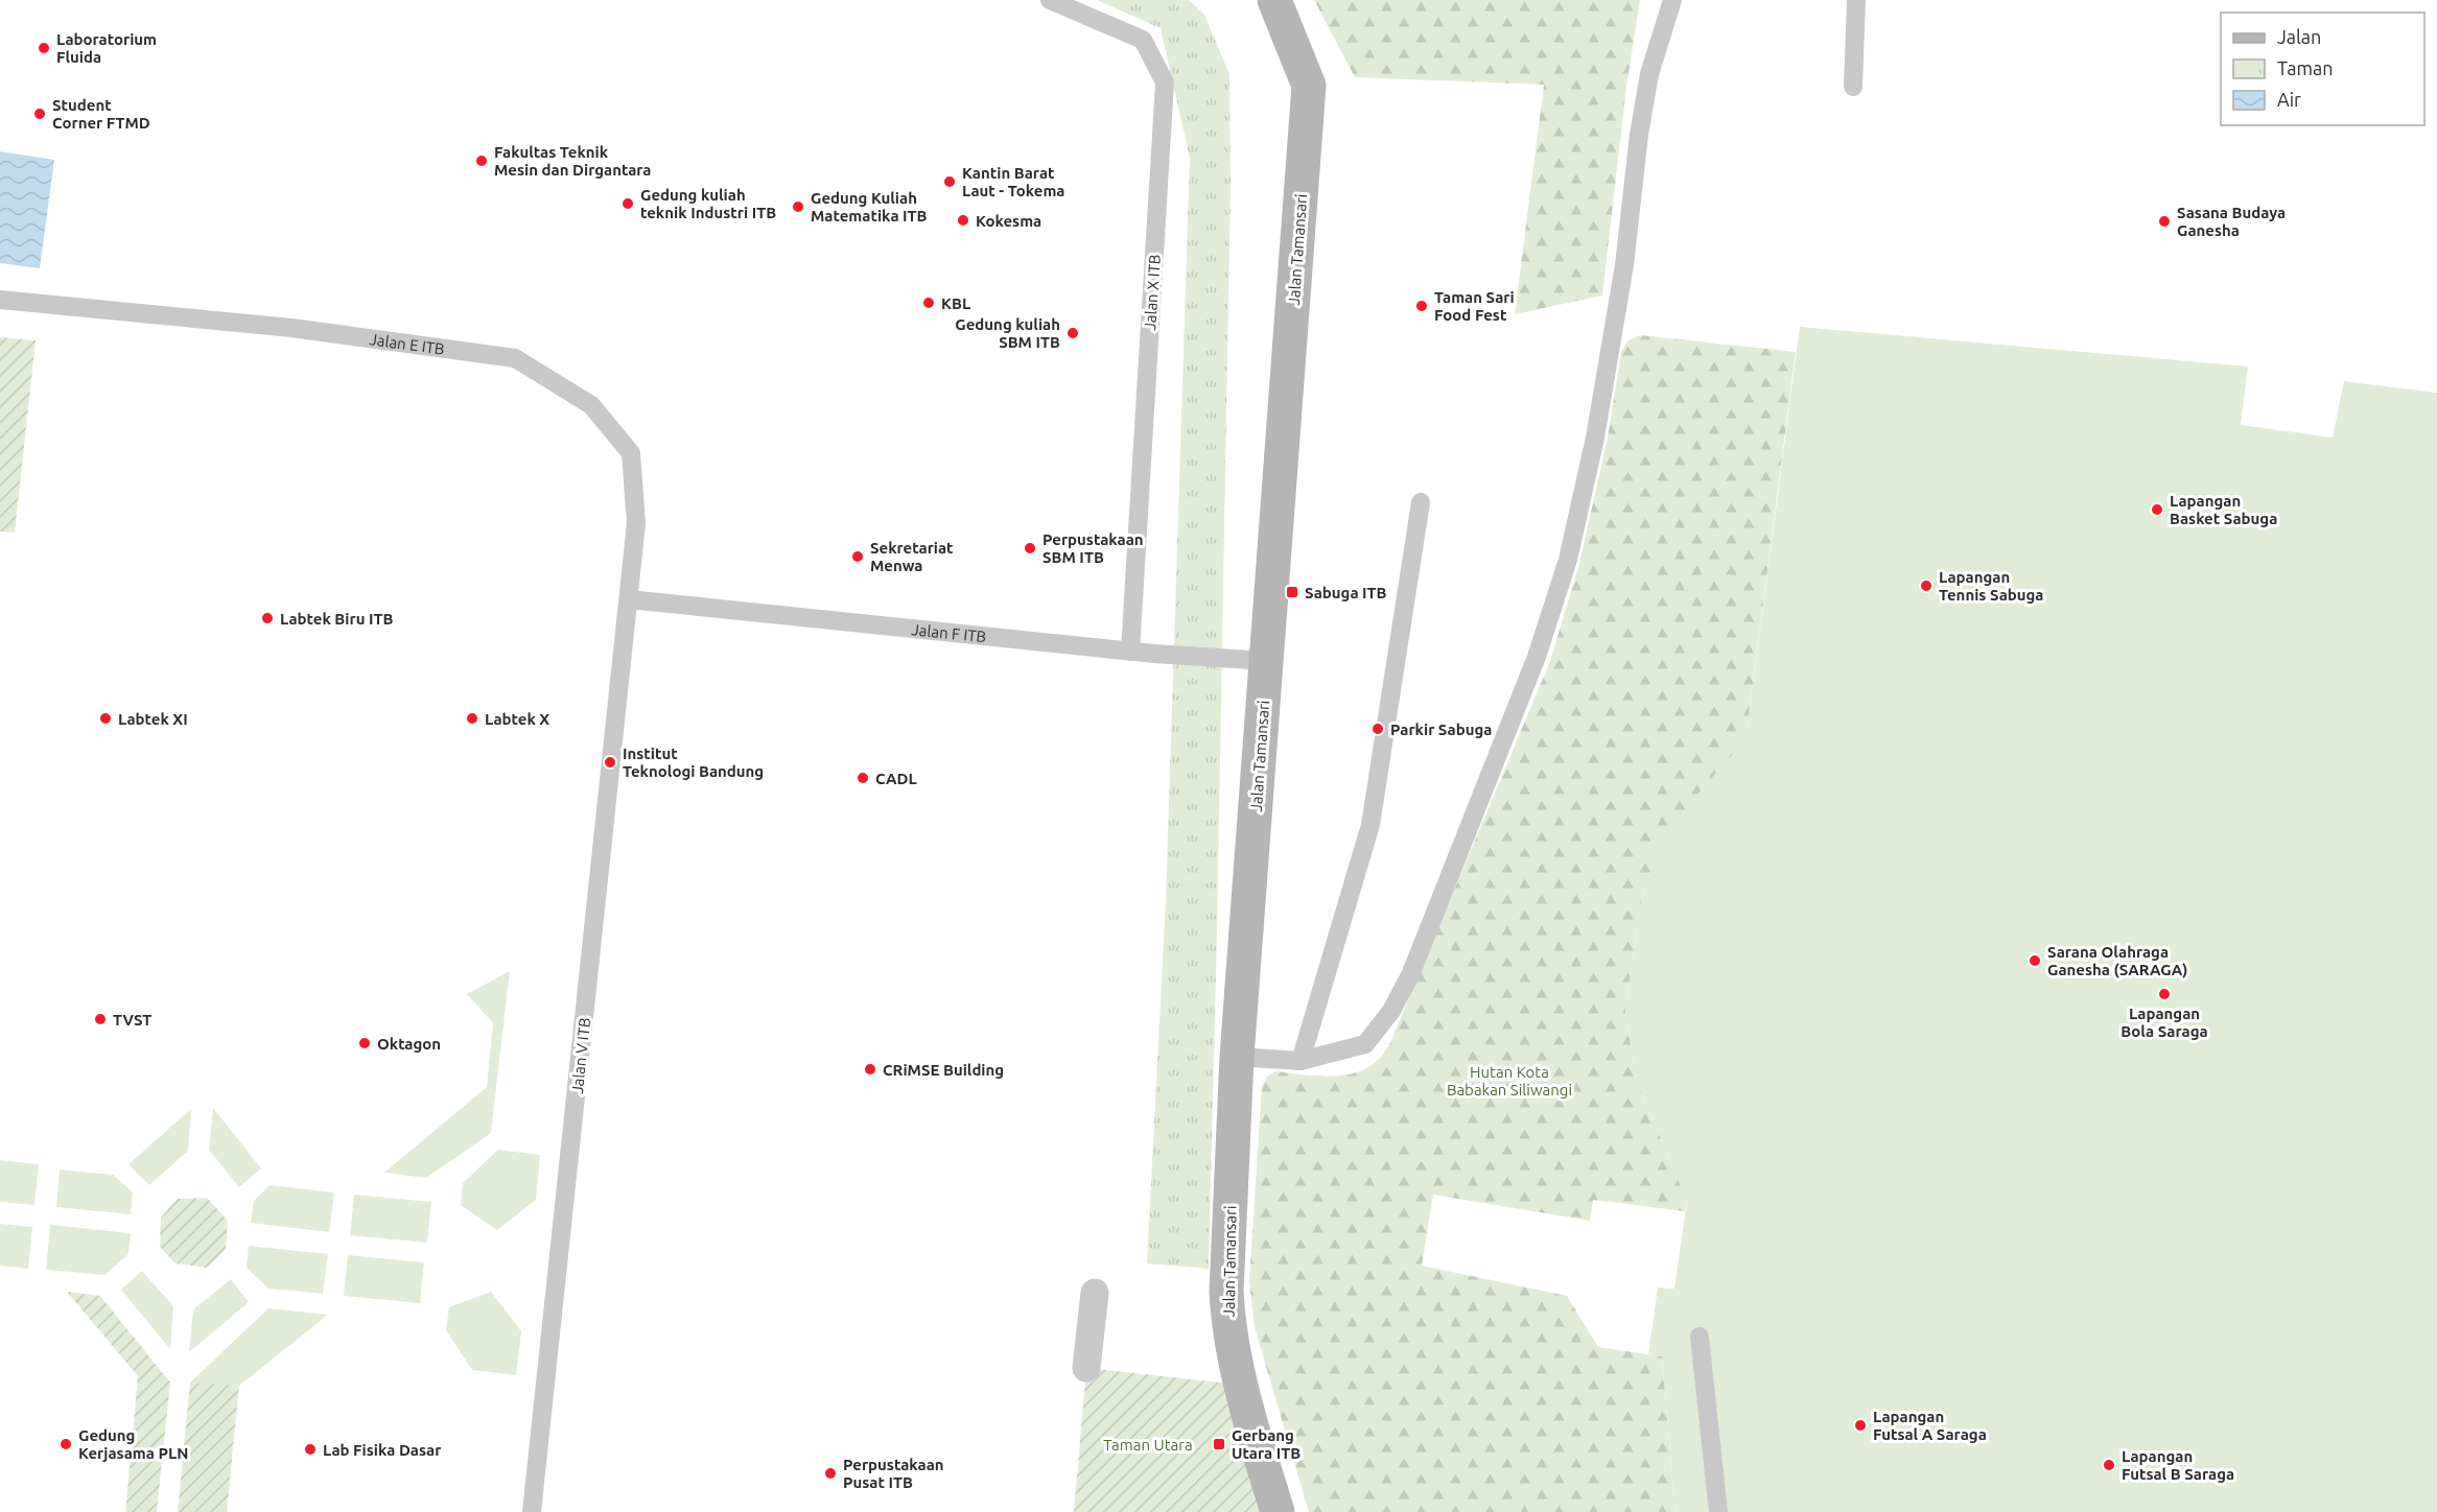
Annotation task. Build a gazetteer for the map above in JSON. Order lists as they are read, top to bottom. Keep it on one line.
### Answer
{"streets":{"main road":["Jalan Tamansari"],"lane":["Jalan X ITB","Jalan E ITB","Jalan F ITB","Jalan V ITB"]},"crossings":[["Jalan Tamansari","Jalan F ITB"],["Jalan X ITB","Jalan F ITB"],["Jalan E ITB","Jalan F ITB"],["Jalan E ITB","Jalan V ITB"],["Jalan F ITB","Jalan V ITB"]],"parks":["Hutan Kota Babakan Siliwangi","Taman Utara"],"places":{"other":["Laboratorium Fluida","Student Corner FTMD","Fakultas Teknik Mesin dan Dirgantara","Kantin Barat Laut - Tokema","Gedung kuliah teknik Industri ITB","Gedung Kuliah Matematika ITB","Kokesma","Sasana Budaya Ganesha","KBL","Taman Sari Food Fest","Gedung kuliah SBM ITB","Lapangan Basket Sabuga","Perpustakaan SBM ITB","Sekretariat Menwa","Lapangan Tennis Sabuga","Labtek Biru ITB","Labtek XI","Labtek X","Parkir Sabuga","Institut Teknologi Bandung","CADL","Sarana Olahraga Ganesha (SARAGA)","Lapangan Bola Saraga","TVST","Oktagon","CRiMSE Building","Lapangan Futsal A Saraga","Gedung Kerjasama PLN","Lab Fisika Dasar","Lapangan Futsal B Saraga","Perpustakaan Pusat ITB"],"transit":["Sabuga ITB","Gerbang Utara ITB"]},"legend":["Jalan","Taman","Air"]}
